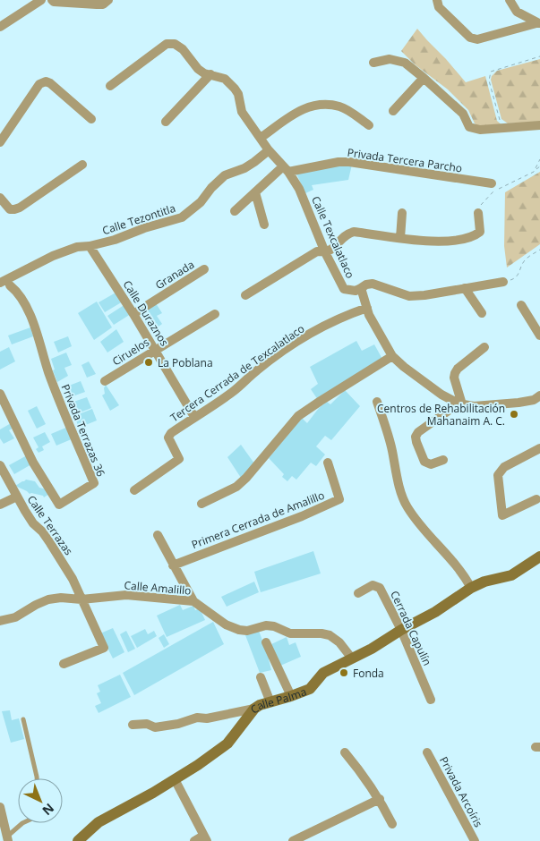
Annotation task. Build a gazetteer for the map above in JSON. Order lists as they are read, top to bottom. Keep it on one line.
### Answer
{"streets":{"street":["Privada Tercera Parcho","Calle Tezontitla","Calle Texcalatlaco","Granada","Calle Duraznos","Ciruelos","Tercera Cerrada de Texcalatlaco","Privada Terrazas 36","Primera Cerrada de Amalillo","Calle Terrazas","Calle Amalillo","Cerrada Capulín","Calle Palma","Privada Arcoíris"]},"crossings":[["Privada Tercera Parcho","Calle Texcalatlaco"],["Calle Tezontitla","Calle Texcalatlaco"],["Calle Tezontitla","Calle Duraznos"],["Calle Texcalatlaco","Tercera Cerrada de Texcalatlaco"],["Granada","Calle Duraznos"],["Calle Duraznos","Ciruelos"],["Calle Duraznos","Tercera Cerrada de Texcalatlaco"],["Calle Terrazas","Calle Amalillo"],["Calle Amalillo","Calle Palma"],["Cerrada Capulín","Calle Palma"]],"places":["La Poblana","Centros de Rehabilitación Mahanaim A. C.","Fonda"],"north":"bottom right"}
